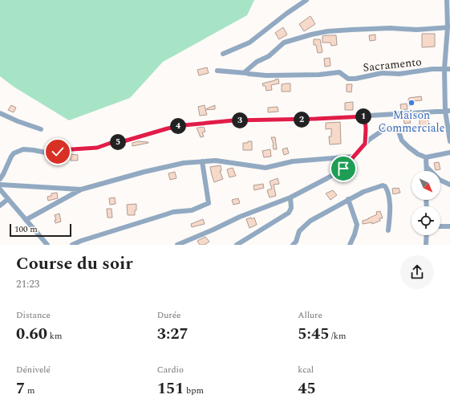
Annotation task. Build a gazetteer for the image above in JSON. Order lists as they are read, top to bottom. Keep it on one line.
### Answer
{"streets":{"street":["Sacramento"]},"places":["Maison Commerciale"],"scale_bar":"100 m","north":"bottom right","page":{"pins":["1","2","3","4","5"],"scale":"100 m","heading":["Course du soir","21:23"],"stats":[["Distance","0.60 km"],["Durée","3:27"],["Allure","5:45 /km"],["Dénivelé","7 m"],["Cardio","151 bpm"],["kcal","45"]]}}
